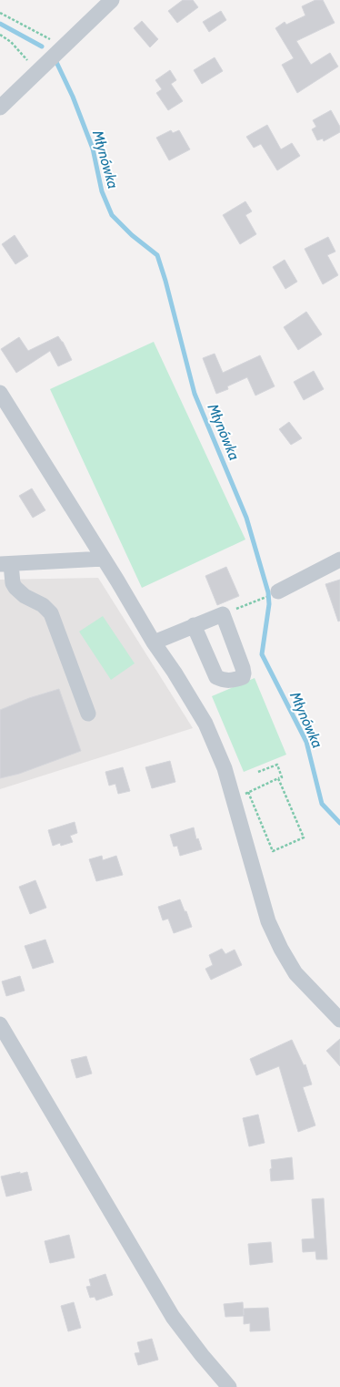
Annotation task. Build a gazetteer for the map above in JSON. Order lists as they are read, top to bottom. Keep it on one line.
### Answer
{"water":["Młynówka"]}
